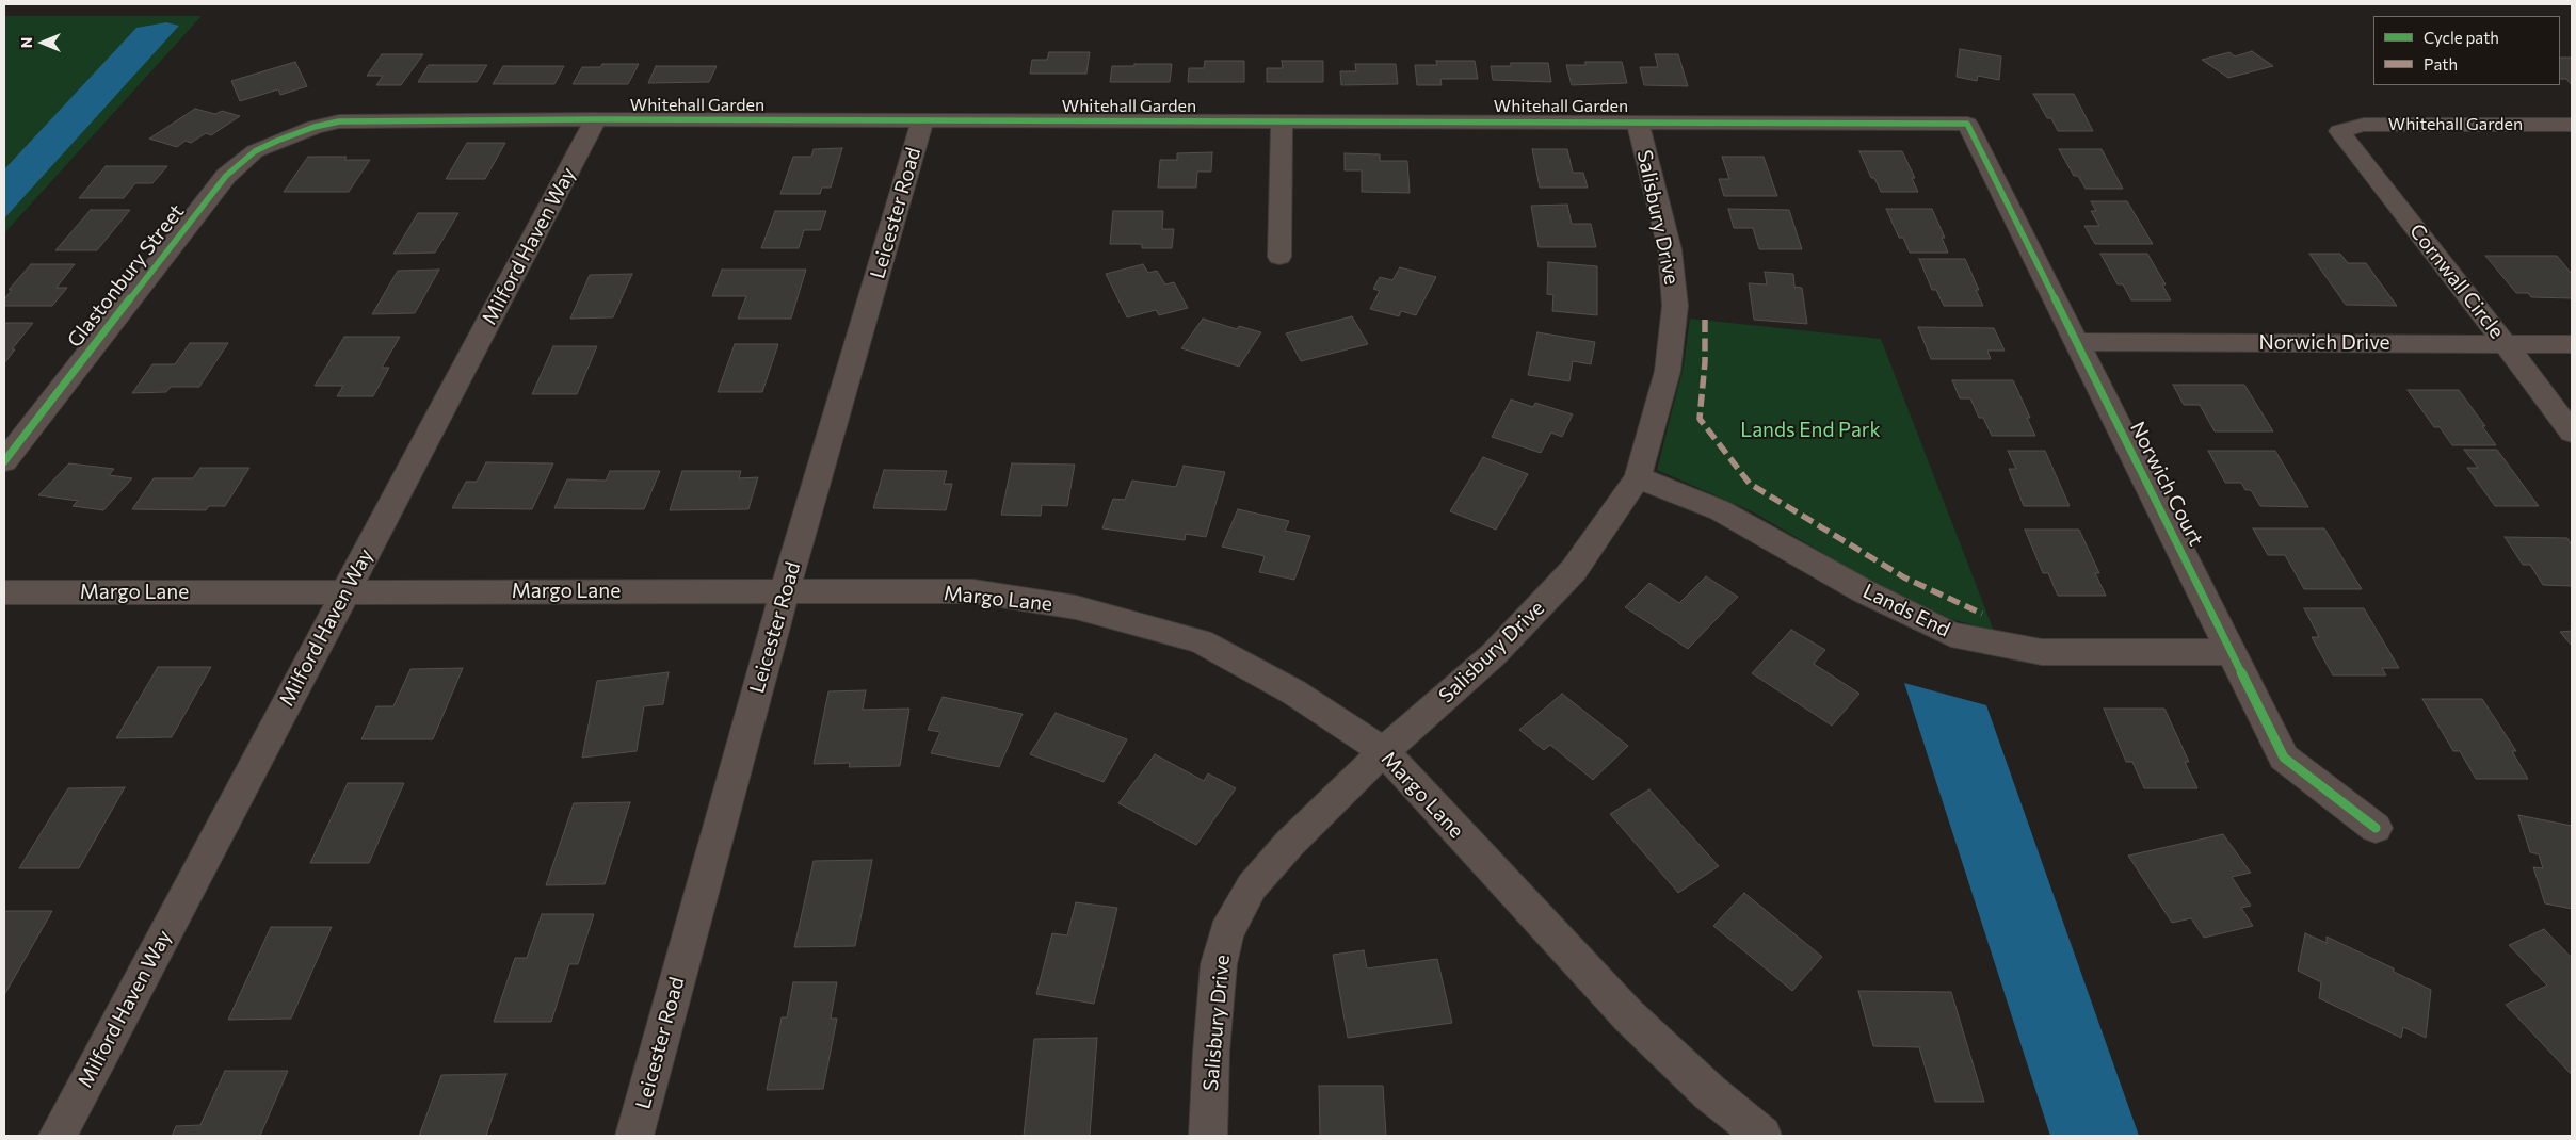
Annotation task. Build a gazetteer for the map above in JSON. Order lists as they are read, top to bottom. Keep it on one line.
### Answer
{"streets":{"street":["Whitehall Garden","Leicester Road","Salisbury Drive","Milford Haven Way","Glastonbury Street","Cornwall Circle","Norwich Drive","Norwich Court","Margo Lane","Lands End"]},"crossings":[["Whitehall Garden","Leicester Road"],["Whitehall Garden","Salisbury Drive"],["Whitehall Garden","Milford Haven Way"],["Whitehall Garden","Glastonbury Street"],["Whitehall Garden","Cornwall Circle"],["Whitehall Garden","Norwich Court"],["Leicester Road","Margo Lane"],["Salisbury Drive","Margo Lane"],["Salisbury Drive","Lands End"],["Milford Haven Way","Margo Lane"],["Cornwall Circle","Norwich Drive"],["Norwich Drive","Norwich Court"],["Norwich Court","Lands End"]],"parks":["Lands End Park"],"legend":["Cycle path","Path"],"north":"left"}
